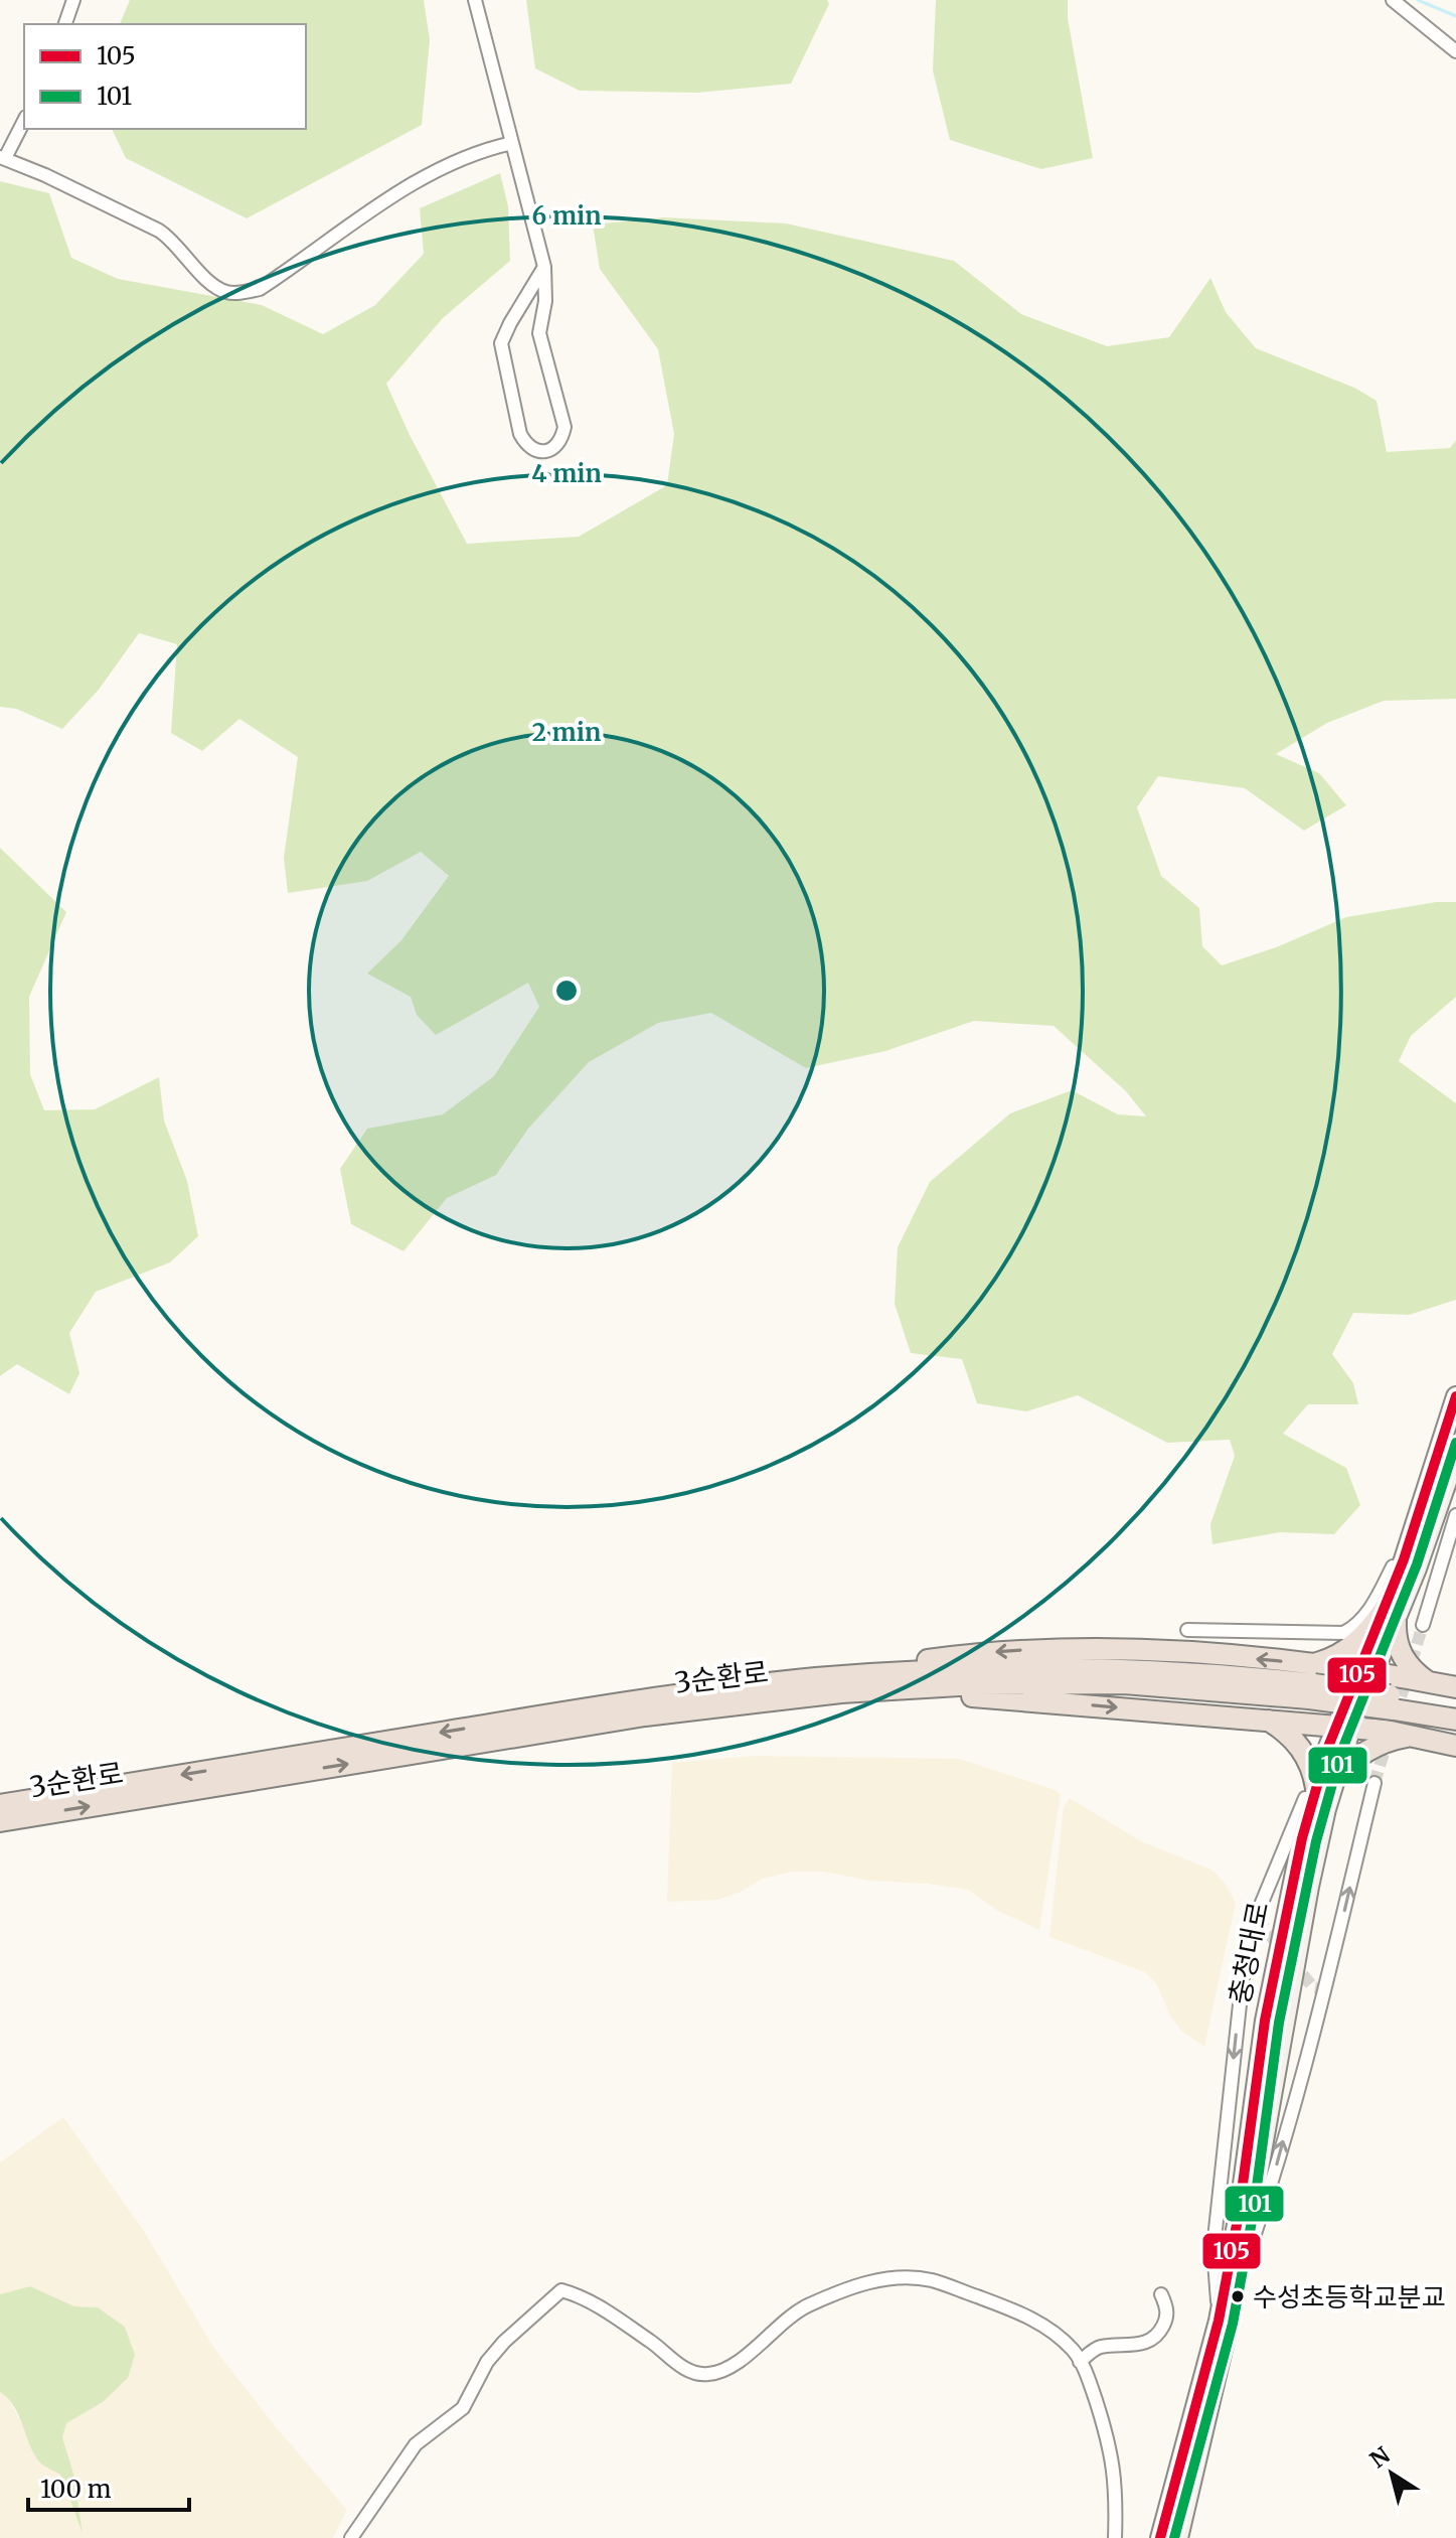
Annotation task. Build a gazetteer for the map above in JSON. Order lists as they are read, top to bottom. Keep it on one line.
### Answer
{"streets":{"highway":["3순환로"],"main road":["충청대로"]},"places":["수성초등학교분교"],"lines":["transit line 105","transit line 101"],"legend":["105","101"],"scale_bar":"100 m","north":"top left","rings":["6 min","4 min","2 min"]}
